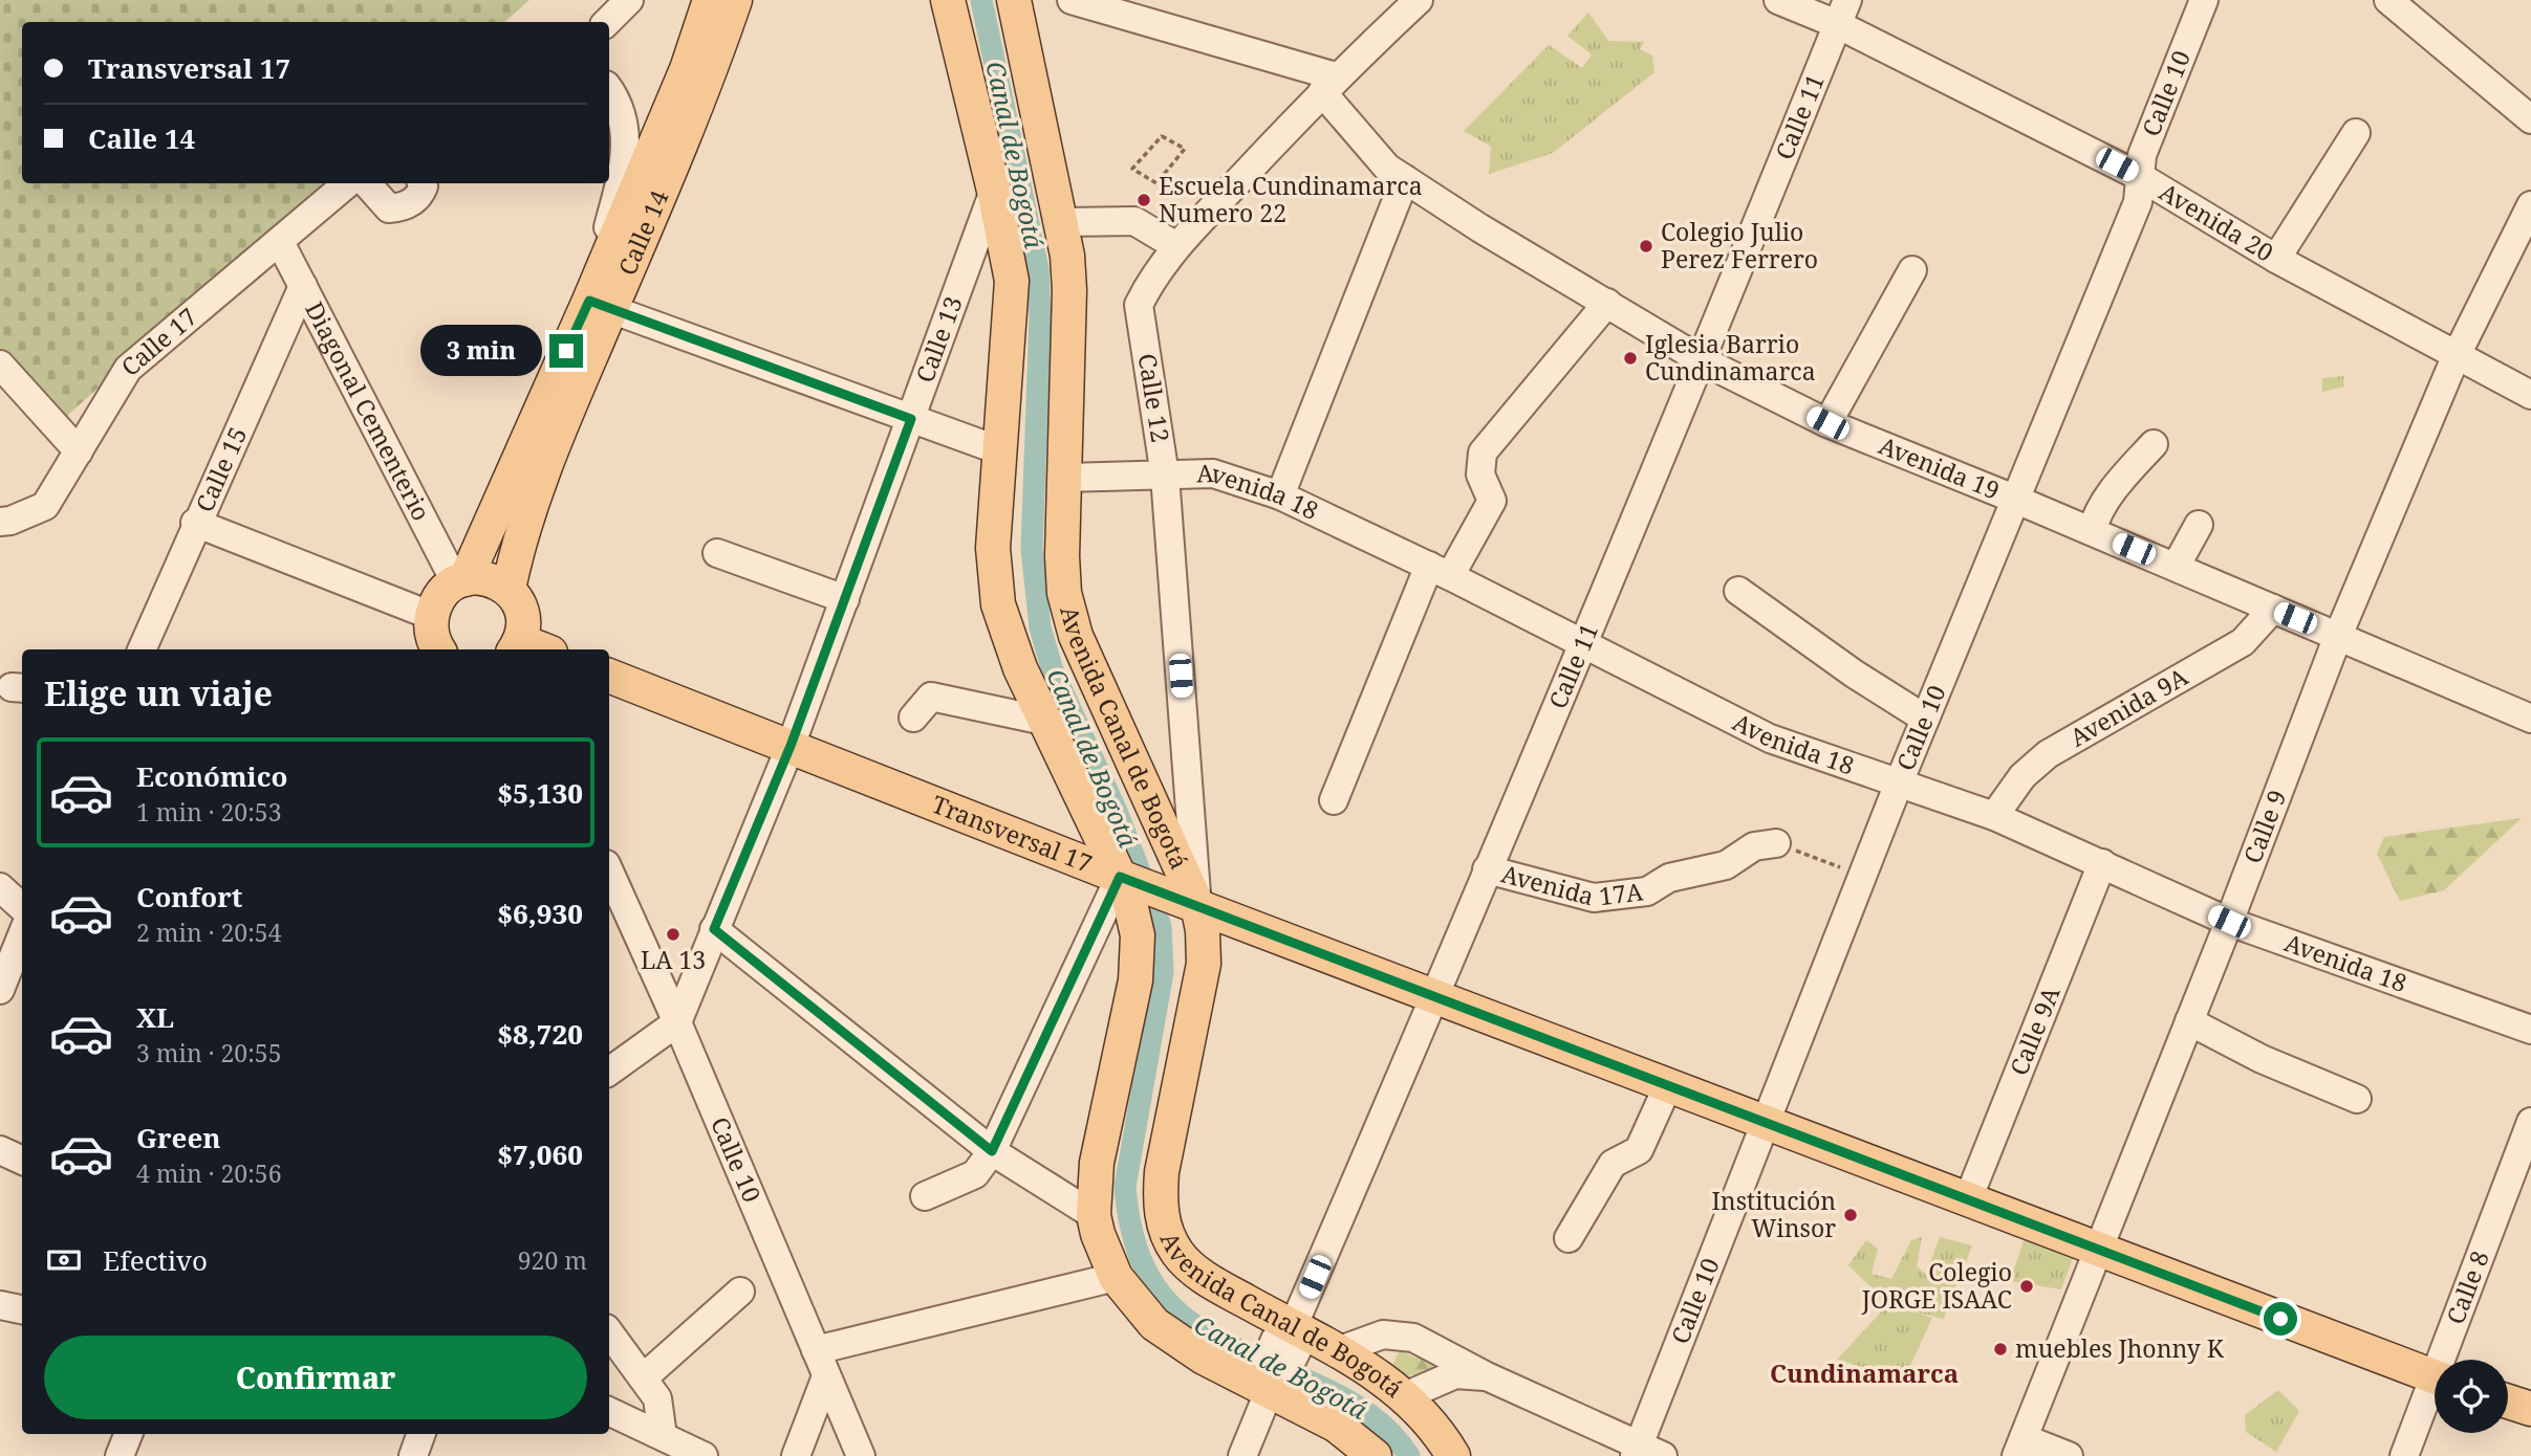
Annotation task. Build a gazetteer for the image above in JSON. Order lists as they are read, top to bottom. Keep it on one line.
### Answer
{"streets":{"main road":["Calle 14","Avenida Canal de Bogotá","Transversal 17"],"street":["Calle 10","Calle 11","Avenida 20","Calle 13","Calle 17","Calle 12","Diagonal Cementerio","Calle 15","Avenida 19","Avenida 18","Avenida 9A","Calle 9","Avenida 17A","Calle 9A","Calle 8"]},"crossings":[["Calle 10","Avenida 20"],["Calle 10","Calle 13"],["Calle 10","Avenida 19"],["Calle 10","Avenida 18"],["Calle 10","Transversal 17"],["Calle 11","Avenida 20"],["Calle 11","Avenida 19"],["Calle 11","Avenida 18"],["Calle 11","Avenida Canal de Bogotá"],["Calle 11","Transversal 17"],["Calle 11","Avenida 17A"],["Avenida 20","Calle 9"],["Calle 14","Diagonal Cementerio"],["Calle 13","Transversal 17"],["Calle 17","Diagonal Cementerio"],["Calle 12","Avenida 19"],["Calle 12","Avenida 18"],["Calle 12","Avenida Canal de Bogotá"],["Calle 12","Transversal 17"],["Diagonal Cementerio","Calle 15"],["Avenida 19","Avenida 9A"],["Avenida 19","Calle 9"],["Avenida 18","Avenida 9A"],["Avenida 18","Avenida Canal de Bogotá"],["Avenida 18","Calle 9"],["Avenida 18","Calle 9A"],["Avenida Canal de Bogotá","Transversal 17"],["Calle 9","Transversal 17"],["Transversal 17","Calle 9A"]],"districts":["Cundinamarca"],"water":["Canal de Bogotá"],"places":["Escuela Cundinamarca Numero 22","Colegio Julio Perez Ferrero","Iglesia Barrio Cundinamarca","LA 13","Institución Winsor","Colegio JORGE ISAAC","muebles Jhonny K"],"page":{"banner":["Transversal 17","Calle 14"],"bubble":"3 min","heading":"Elige un viaje","list":[{"name":"Económico","note":"1 min · 20:53","value":"$5,130"},{"name":"Confort","note":"2 min · 20:54","value":"$6,930"},{"name":"XL","note":"3 min · 20:55","value":"$8,720"},{"name":"Green","note":"4 min · 20:56","value":"$7,060"}],"pay":["Efectivo","920 m"],"buttons":"Confirmar"}}
